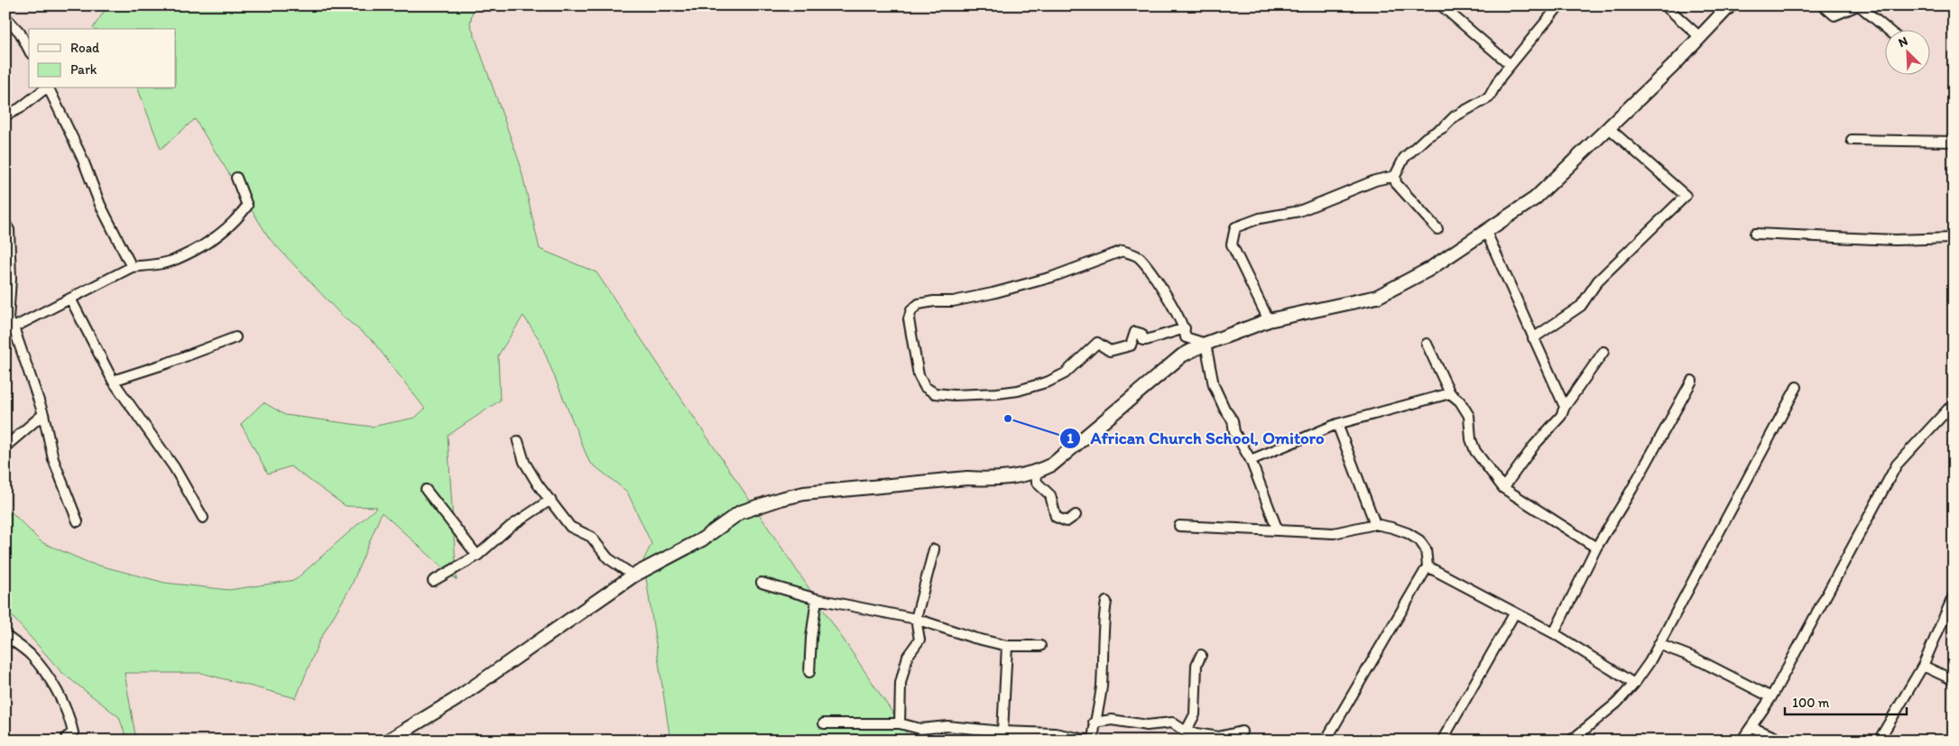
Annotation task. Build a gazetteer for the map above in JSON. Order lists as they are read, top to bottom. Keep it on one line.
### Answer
{"places":["African Church School, Omitoro"],"legend":["Road","Park"],"scale_bar":"100 m","north":"top left"}
